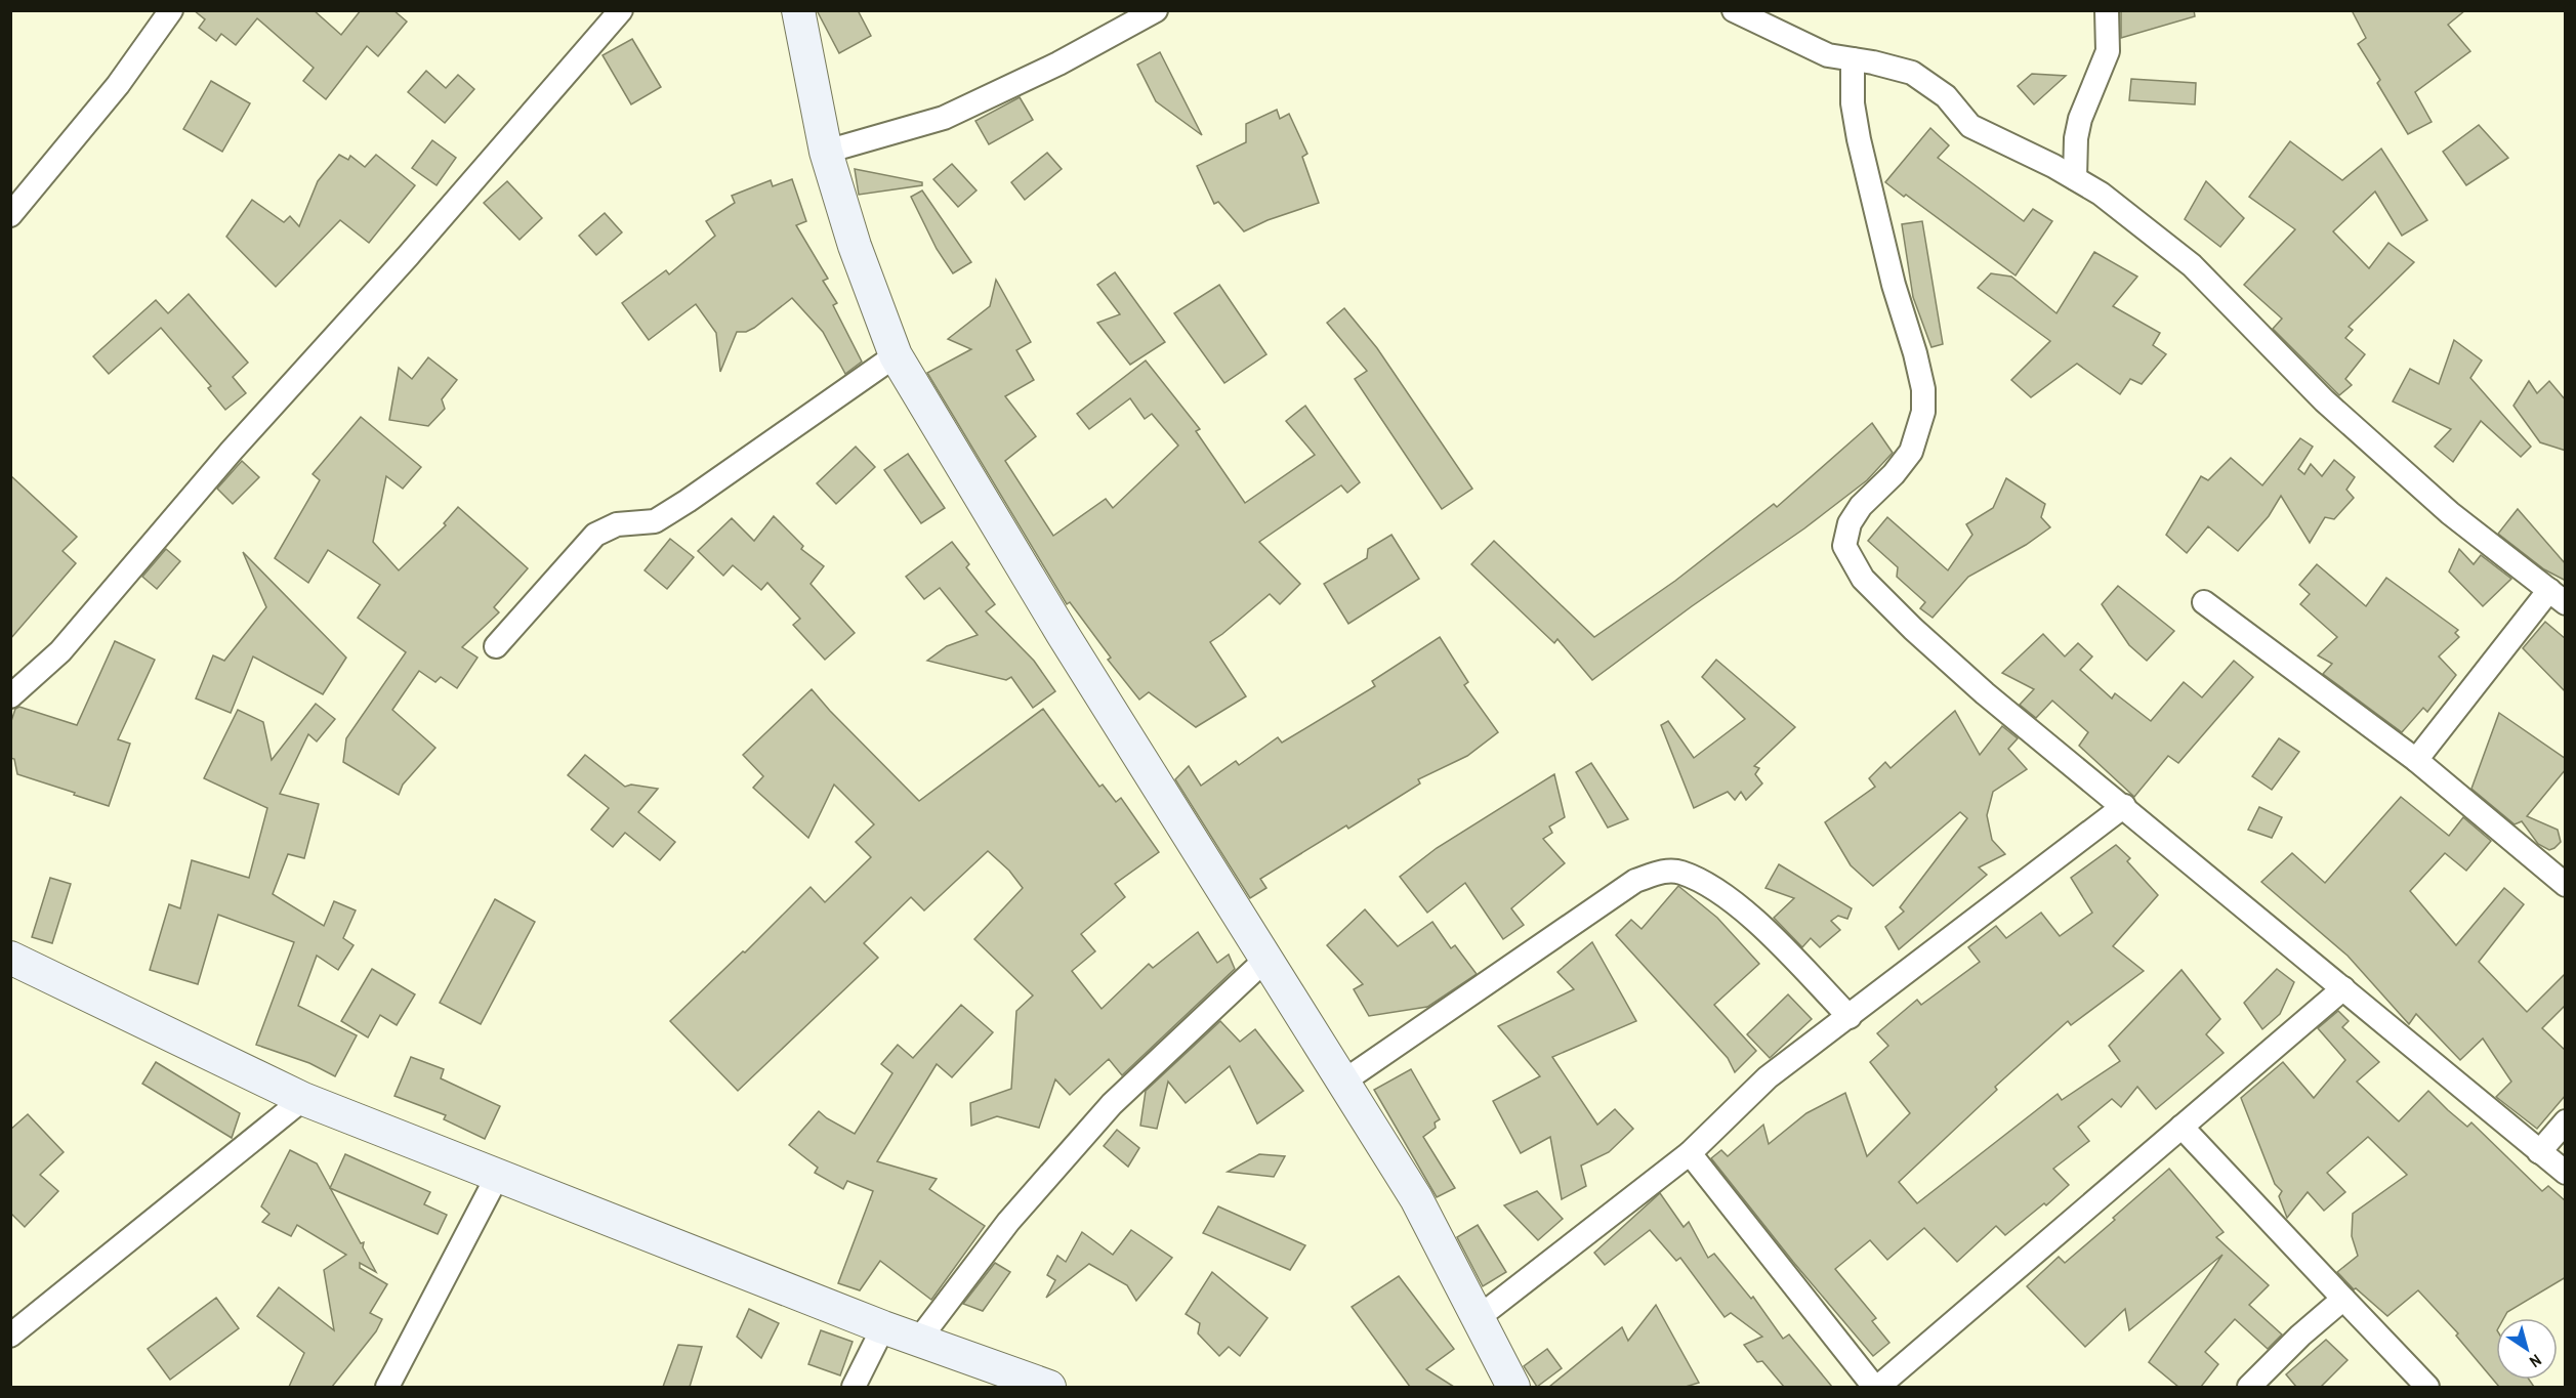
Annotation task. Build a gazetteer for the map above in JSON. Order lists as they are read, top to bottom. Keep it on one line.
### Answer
{"north":"bottom right"}
